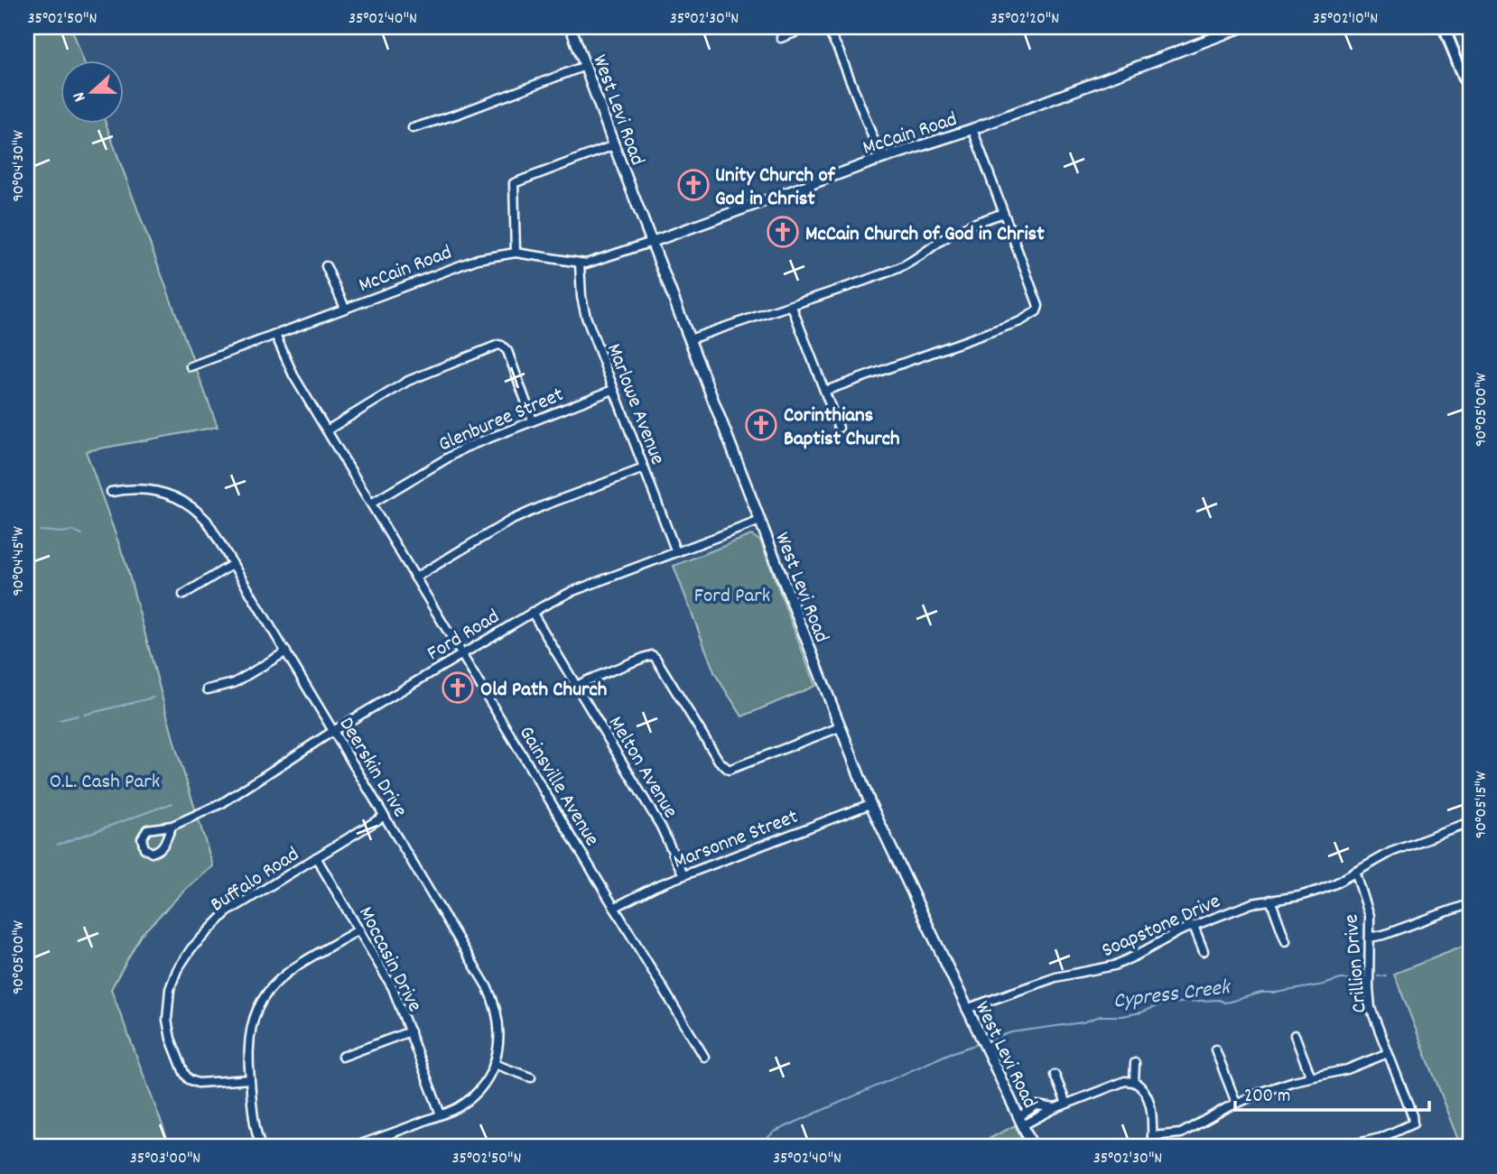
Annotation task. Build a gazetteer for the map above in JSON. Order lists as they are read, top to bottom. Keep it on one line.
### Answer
{"streets":{"street":["West Levi Road","McCain Road","Marlowe Avenue","Glenburee Street","Ford Road","Deerskin Drive","Melton Avenue","Gainsville Avenue","Marsonne Street","Buffalo Road","Soapstone Drive","Moccasin Drive","Crillion Drive"]},"crossings":[["West Levi Road","McCain Road"],["West Levi Road","Ford Road"],["West Levi Road","Marsonne Street"],["West Levi Road","Soapstone Drive"],["McCain Road","Marlowe Avenue"],["McCain Road","Gainsville Avenue"],["Marlowe Avenue","Glenburee Street"],["Marlowe Avenue","Ford Road"],["Glenburee Street","Gainsville Avenue"],["Ford Road","Deerskin Drive"],["Ford Road","Melton Avenue"],["Ford Road","Gainsville Avenue"],["Deerskin Drive","Buffalo Road"],["Deerskin Drive","Moccasin Drive"],["Melton Avenue","Marsonne Street"],["Gainsville Avenue","Marsonne Street"],["Buffalo Road","Moccasin Drive"],["Soapstone Drive","Crillion Drive"]],"water":["Cypress Creek"],"parks":["Ford Park","O.L. Cash Park"],"places":{"church":["Unity Church of God in Christ","McCain Church of God in Christ","Corinthians Baptist Church","Old Path Church"]},"scale_bar":"200 m","north":"left","coordinates":["35°02'50\"N","35°02'40\"N","35°02'30\"N","35°02'20\"N","35°02'10\"N","90°04'30\"W","90°05'00\"W","90°04'45\"W","90°05'15\"W","35°03'00\"N"]}
